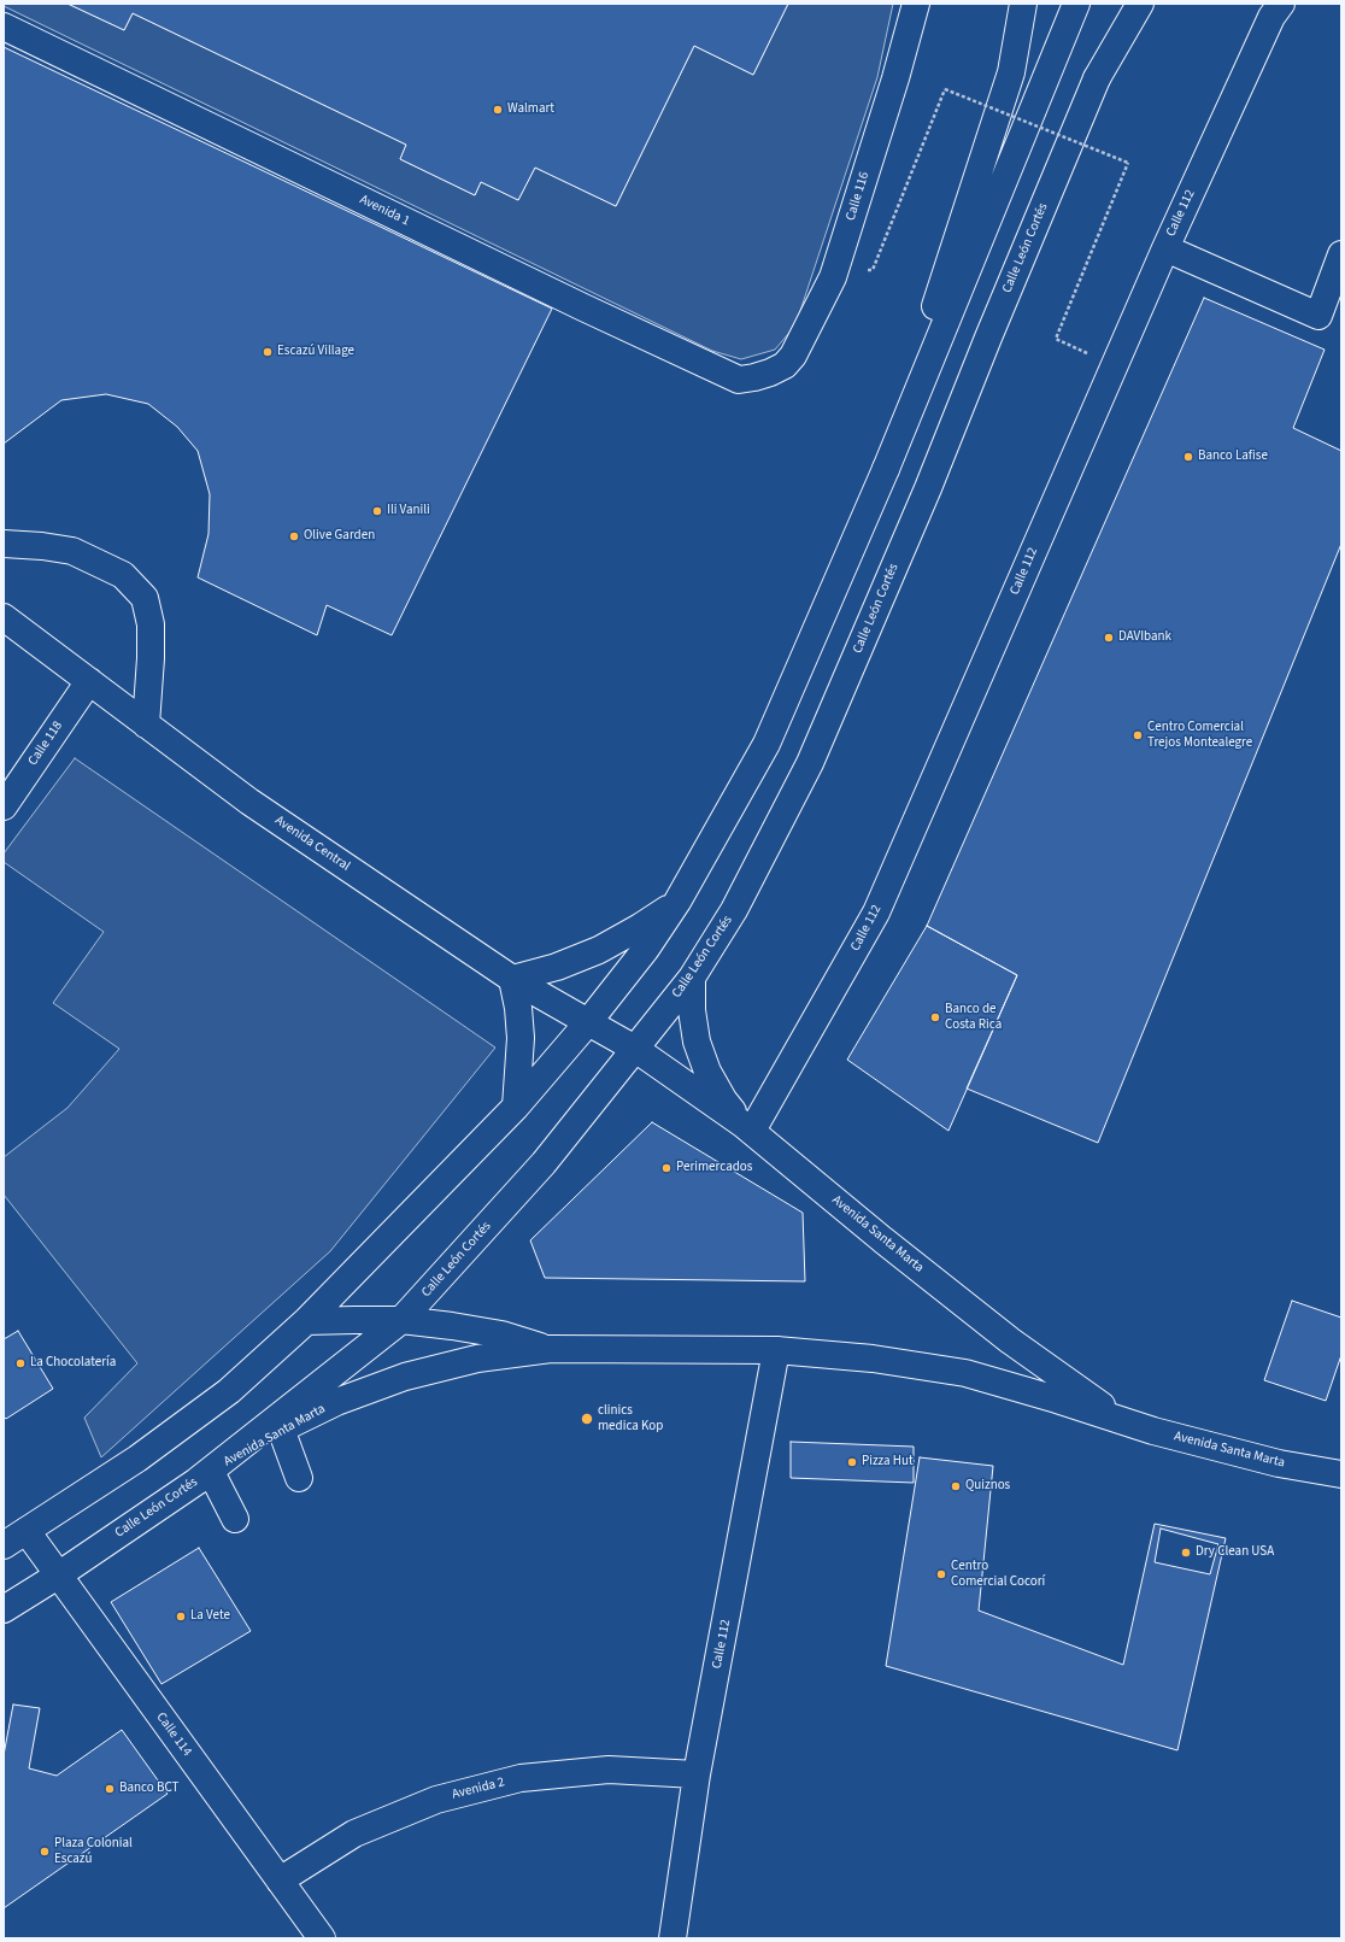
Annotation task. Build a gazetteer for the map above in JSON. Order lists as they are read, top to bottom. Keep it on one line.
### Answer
{"streets":{"main road":["Calle 116","Avenida 1","Calle 112","Calle León Cortés","Calle 118","Avenida Central","Avenida Santa Marta","Calle 114","Avenida 2"]},"crossings":[["Calle 116","Avenida 1"],["Calle 112","Avenida Santa Marta"],["Calle 112","Avenida 2"],["Calle León Cortés","Avenida Central"],["Calle León Cortés","Avenida Santa Marta"],["Calle León Cortés","Calle 114"],["Calle 118","Avenida Central"],["Avenida Central","Avenida Santa Marta"],["Calle 114","Avenida 2"]],"places":["Walmart","Escazú Village","Banco Lafise","Ili Vanili","Olive Garden","DAVIbank","Centro Comercial Trejos Montealegre","Banco de Costa Rica","Perimercados","La Chocolatería","clinics medica Kop","Pizza Hut","Quiznos","Dry Clean USA","Centro Comercial Cocorí","La Vete","Banco BCT","Plaza Colonial Escazú"]}
